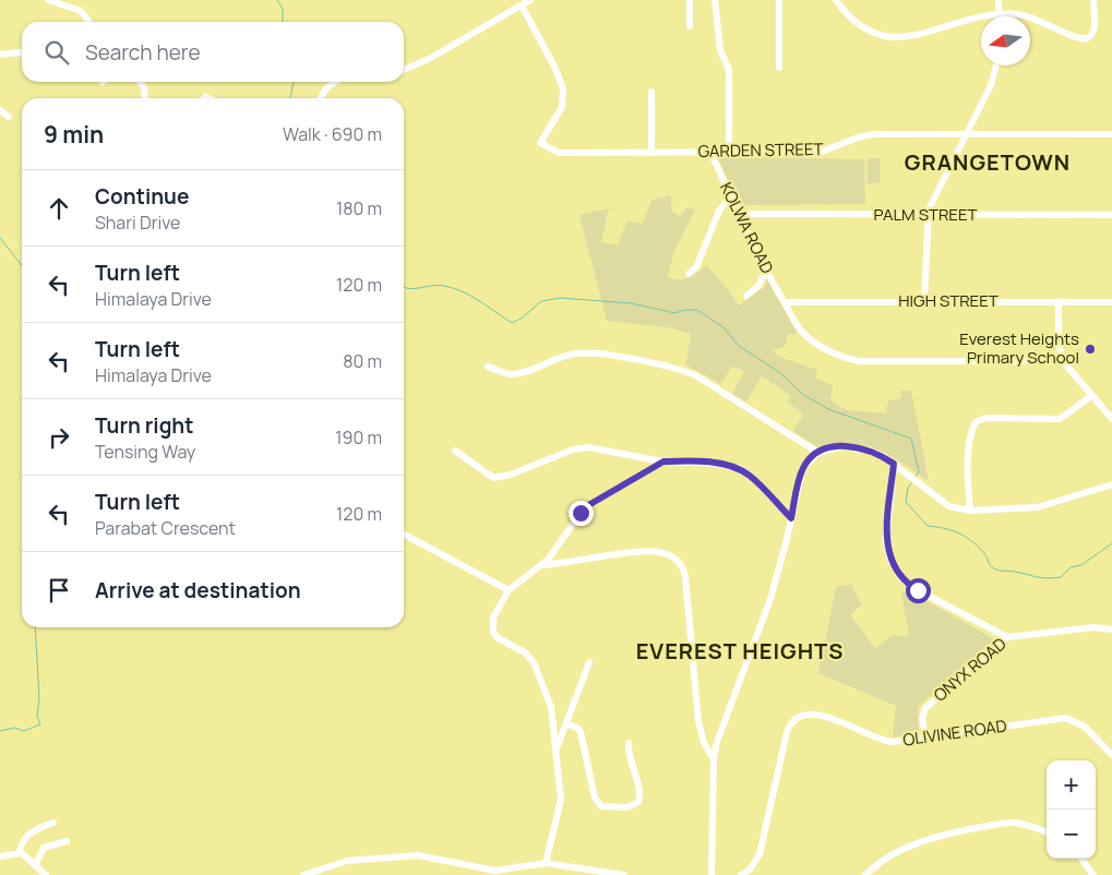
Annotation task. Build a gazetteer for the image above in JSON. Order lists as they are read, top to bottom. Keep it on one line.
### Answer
{"streets":{"street":["GARDEN STREET","PALM STREET","KOLWA ROAD","HIGH STREET","ONYX ROAD","OLIVINE ROAD"]},"crossings":[["GARDEN STREET","KOLWA ROAD"],["PALM STREET","KOLWA ROAD"],["KOLWA ROAD","HIGH STREET"],["ONYX ROAD","OLIVINE ROAD"]],"districts":["GRANGETOWN","EVEREST HEIGHTS"],"places":["Everest Heights Primary School"],"north":"left","page":{"search":"Search here","heading":["9 min","Walk · 690 m"],"list":[["Continue","Shari Drive","180 m"],["Turn left","Himalaya Drive","120 m"],["Turn left","Himalaya Drive","80 m"],["Turn right","Tensing Way","190 m"],["Turn left","Parabat Crescent","120 m"],"Arrive at destination"],"map_buttons":["+","−"]}}
